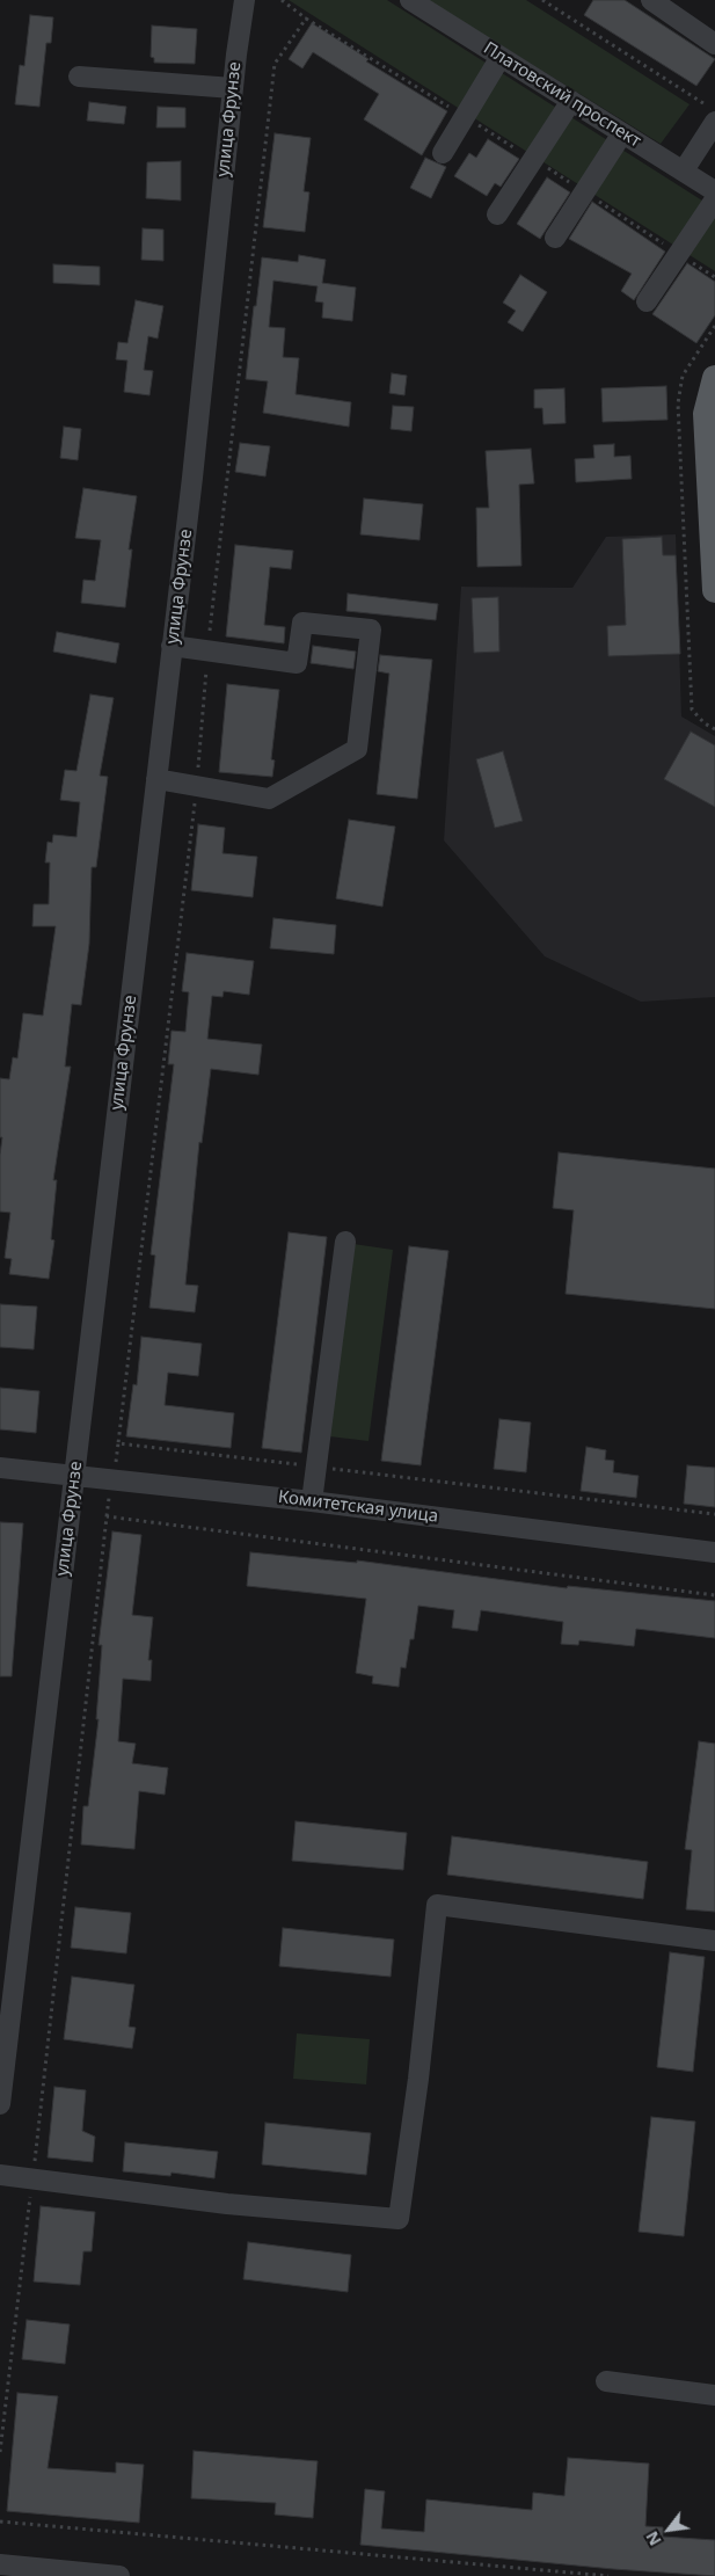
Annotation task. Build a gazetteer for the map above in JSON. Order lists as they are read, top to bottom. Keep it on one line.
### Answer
{"streets":{"street":["Платовский проспект","улица Фрунзе","Комитетская улица"]},"crossings":[["улица Фрунзе","Комитетская улица"]],"north":"bottom left"}
